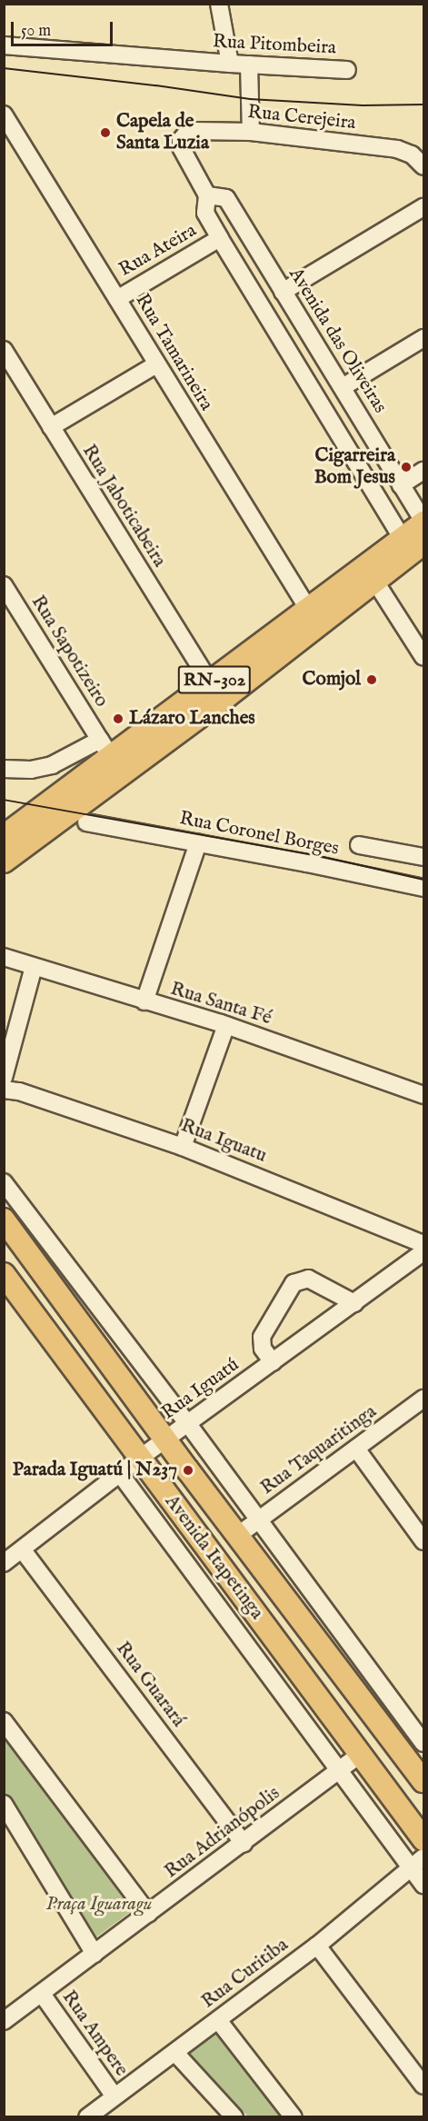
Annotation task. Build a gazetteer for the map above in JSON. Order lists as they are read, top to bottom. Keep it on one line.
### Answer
{"streets":{"main road":["RN-302","Avenida Itapetinga"],"street":["Rua Pitombeira","Rua Cerejeira","Rua Ateira","Avenida das Oliveiras","Rua Tamarineira","Rua Jaboticabeira","Rua Sapotizeiro","Rua Coronel Borges","Rua Santa Fé","Rua Iguatu","Rua Iguatú","Rua Taquaritinga","Rua Guarará","Rua Adrianópolis","Rua Curitiba","Rua Ampere"]},"crossings":[["Rua Cerejeira","Avenida das Oliveiras"],["Rua Ateira","Rua Tamarineira"],["Avenida das Oliveiras","RN-302"],["Rua Tamarineira","RN-302"],["Rua Jaboticabeira","RN-302"],["Rua Sapotizeiro","RN-302"],["Rua Iguatú","Avenida Itapetinga"],["Rua Iguatú","Rua Guarará"],["Rua Taquaritinga","Avenida Itapetinga"],["Avenida Itapetinga","Rua Adrianópolis"],["Avenida Itapetinga","Rua Curitiba"],["Rua Guarará","Rua Adrianópolis"],["Rua Adrianópolis","Rua Ampere"],["Rua Curitiba","Rua Ampere"]],"parks":["Praça Iguaragu"],"places":["Capela de Santa Luzia","Cigarreira Bom Jesus","Comjol","Lázaro Lanches","Parada Iguatú | N237"],"scale_bar":"50 m"}
